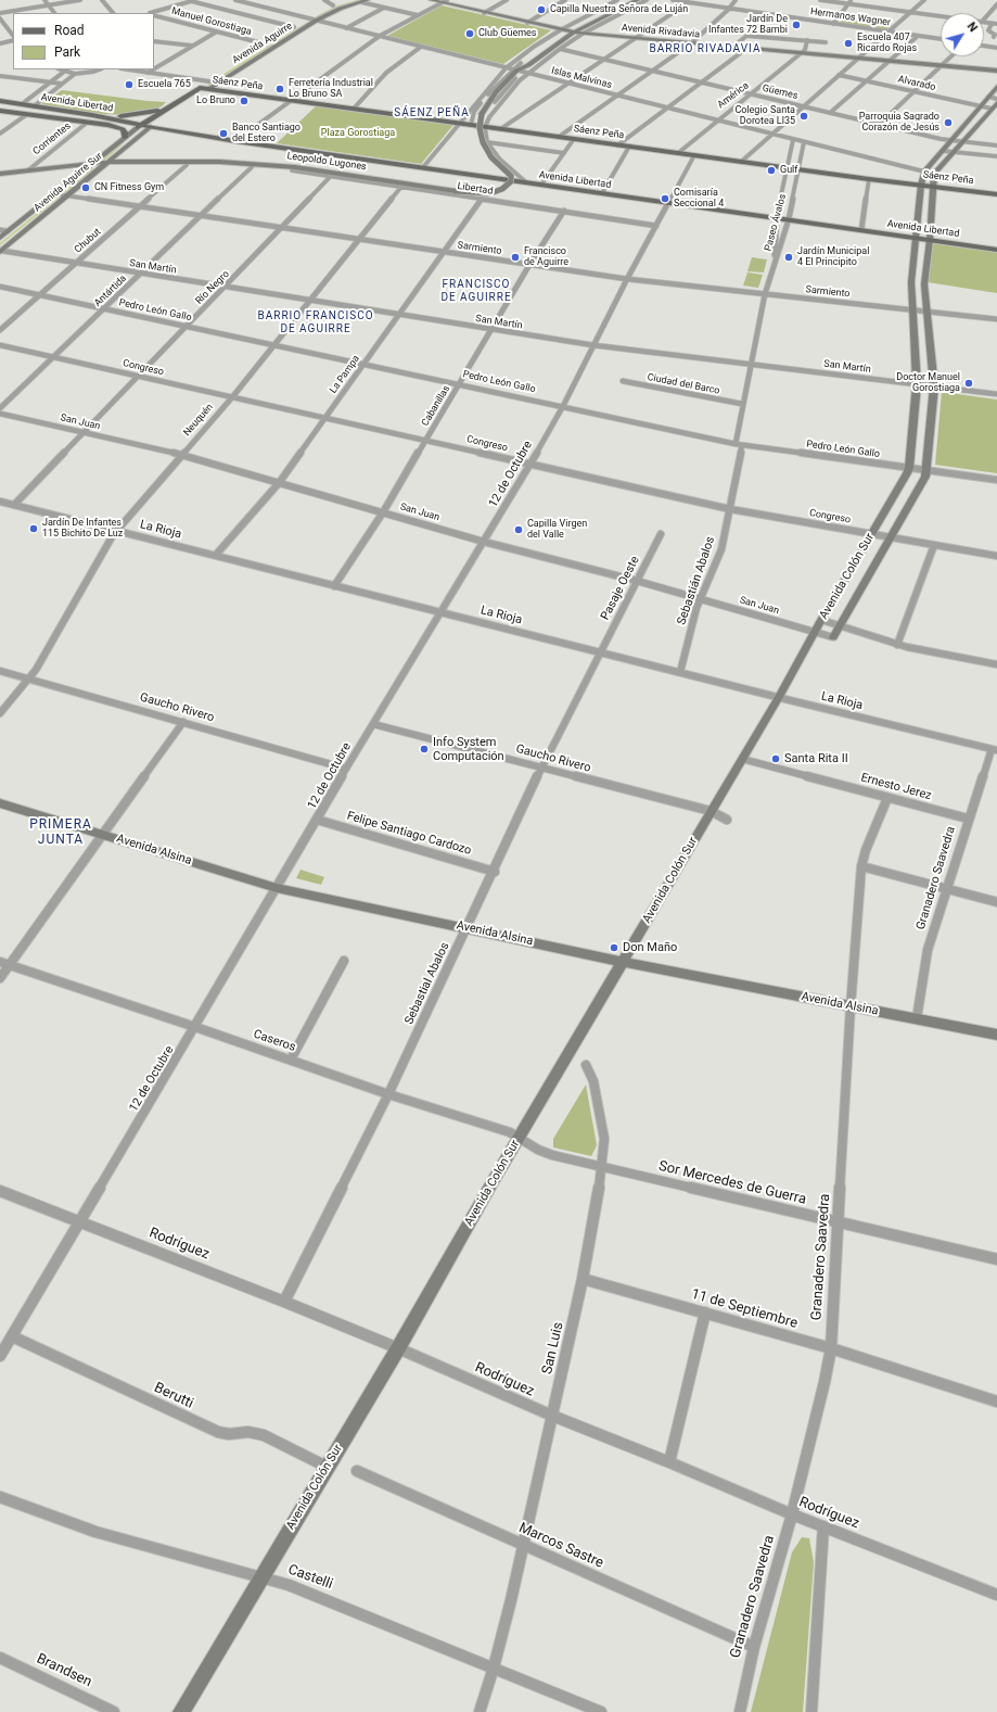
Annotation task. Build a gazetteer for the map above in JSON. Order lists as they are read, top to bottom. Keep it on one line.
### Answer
{"streets":{"main road":["Avenida Rivadavia","Avenida Aguirre","Sáenz Peña","Avenida Libertad","Leopoldo Lugones","Avenida Aguirre Sur","Avenida Colón Sur","Avenida Alsina"],"street":["Hermanos Wagner","Manuel Gorostiaga","Islas Malvinas","Alvarado","Güemes","América","Corrientes","Libertad","Paseo Ávalos","Chubut","Sarmiento","San Martín","Río Negro","Antártida","Pedro León Gallo","Congreso","La Pampa","Ciudad del Barco","Cabanillas","Neuquén","San Juan","12 de Octubre","La Rioja","Sebastián Abalos","Pasaje Oeste","Gaucho Rivero","Ernesto Jerez","Felipe Santiago Cardozo","Granadero Saavedra","Sebastial Abalos","Caseros","Sor Mercedes de Guerra","Rodríguez","11 de Septiembre","San Luis","Berutti","Marcos Sastre","Castelli","Brandsen"]},"crossings":[["Manuel Gorostiaga","Avenida Aguirre"],["Avenida Rivadavia","América"],["Avenida Rivadavia","Leopoldo Lugones"],["Avenida Aguirre","Islas Malvinas"],["Avenida Aguirre","Sáenz Peña"],["Avenida Aguirre","Avenida Libertad"],["Avenida Aguirre","Avenida Aguirre Sur"],["Islas Malvinas","América"],["Islas Malvinas","Leopoldo Lugones"],["Islas Malvinas","Paseo Ávalos"],["Islas Malvinas","Avenida Colón Sur"],["Sáenz Peña","América"],["Sáenz Peña","Paseo Ávalos"],["Sáenz Peña","Avenida Colón Sur"],["Alvarado","Avenida Colón Sur"],["Güemes","América"],["Güemes","Avenida Colón Sur"],["Avenida Libertad","Corrientes"],["Avenida Libertad","Avenida Aguirre Sur"],["Avenida Libertad","Paseo Ávalos"],["Avenida Libertad","12 de Octubre"],["Avenida Libertad","Avenida Colón Sur"],["Corrientes","Leopoldo Lugones"],["Leopoldo Lugones","Avenida Aguirre Sur"],["Leopoldo Lugones","Libertad"],["Leopoldo Lugones","Chubut"],["Leopoldo Lugones","Antártida"],["Avenida Aguirre Sur","Sarmiento"],["Avenida Aguirre Sur","San Martín"],["Libertad","Río Negro"],["Libertad","La Pampa"],["Libertad","Cabanillas"],["Libertad","Neuquén"],["Libertad","12 de Octubre"],["Chubut","Sarmiento"],["Chubut","San Martín"],["Chubut","Pedro León Gallo"],["Sarmiento","Río Negro"],["Sarmiento","Antártida"],["Sarmiento","La Pampa"],["Sarmiento","Cabanillas"],["Sarmiento","Neuquén"],["Sarmiento","12 de Octubre"],["Sarmiento","Avenida Colón Sur"],["San Martín","Río Negro"],["San Martín","Antártida"],["San Martín","La Pampa"],["San Martín","Cabanillas"],["San Martín","Neuquén"],["San Martín","12 de Octubre"],["San Martín","Avenida Colón Sur"],["Río Negro","Pedro León Gallo"],["Río Negro","Congreso"],["Río Negro","San Juan"],["Río Negro","La Rioja"],["Antártida","Pedro León Gallo"],["Antártida","Congreso"],["Pedro León Gallo","La Pampa"],["Pedro León Gallo","Cabanillas"],["Pedro León Gallo","Neuquén"],["Pedro León Gallo","12 de Octubre"],["Pedro León Gallo","Avenida Colón Sur"],["Pedro León Gallo","Sebastián Abalos"],["Congreso","La Pampa"],["Congreso","Cabanillas"],["Congreso","Neuquén"],["Congreso","12 de Octubre"],["Congreso","Avenida Colón Sur"],["Congreso","Sebastián Abalos"],["La Pampa","San Juan"],["La Pampa","La Rioja"],["Cabanillas","San Juan"],["Cabanillas","La Rioja"],["Neuquén","San Juan"],["Neuquén","La Rioja"],["Neuquén","Gaucho Rivero"],["San Juan","12 de Octubre"],["San Juan","Avenida Colón Sur"],["San Juan","Sebastián Abalos"],["San Juan","Pasaje Oeste"],["12 de Octubre","La Rioja"],["12 de Octubre","Gaucho Rivero"],["12 de Octubre","Felipe Santiago Cardozo"],["12 de Octubre","Avenida Alsina"],["12 de Octubre","Caseros"],["12 de Octubre","Rodríguez"],["12 de Octubre","Berutti"],["La Rioja","Avenida Colón Sur"],["La Rioja","Sebastián Abalos"],["La Rioja","Pasaje Oeste"],["La Rioja","Granadero Saavedra"],["La Rioja","Sebastial Abalos"],["Avenida Colón Sur","Gaucho Rivero"],["Avenida Colón Sur","Ernesto Jerez"],["Avenida Colón Sur","Avenida Alsina"],["Avenida Colón Sur","Caseros"],["Avenida Colón Sur","Rodríguez"],["Avenida Colón Sur","Berutti"],["Avenida Colón Sur","Castelli"],["Pasaje Oeste","Sebastial Abalos"],["Gaucho Rivero","Sebastial Abalos"],["Ernesto Jerez","Granadero Saavedra"],["Felipe Santiago Cardozo","Sebastial Abalos"],["Avenida Alsina","Granadero Saavedra"],["Avenida Alsina","Sebastial Abalos"],["Granadero Saavedra","Sor Mercedes de Guerra"],["Granadero Saavedra","Rodríguez"],["Granadero Saavedra","11 de Septiembre"],["Granadero Saavedra","Marcos Sastre"],["Sebastial Abalos","Caseros"],["Sebastial Abalos","Rodríguez"],["Caseros","Sor Mercedes de Guerra"],["Sor Mercedes de Guerra","San Luis"],["Rodríguez","San Luis"],["11 de Septiembre","San Luis"],["San Luis","Marcos Sastre"],["San Luis","Castelli"]],"districts":["BARRIO RIVADAVIA","SÁENZ PEÑA","FRANCISCO DE AGUIRRE","BARRIO FRANCISCO DE AGUIRRE","PRIMERA JUNTA"],"parks":["Plaza Gorostiaga"],"places":["Capilla Nuestra Señora de Luján","Jardín De Infantes 72 Bambi","Club Güemes","Escuela 407 Ricardo Rojas","Escuela 765","Ferretería Industrial Lo Bruno SA","Lo Bruno","Colegio Santa Dorotea Ll35","Parroquia Sagrado Corazón de Jesús","Banco Santiago del Estero","Gulf","CN Fitness Gym","Comisaría Seccional 4","Francisco de Aguirre","Jardín Municipal 4 El Principito","Doctor Manuel Gorostiaga","Jardín De Infantes 115 Bichito De Luz","Capilla Virgen del Valle","Info System Computación","Santa Rita II","Don Maño"],"legend":["Road","Park"],"north":"top right"}
